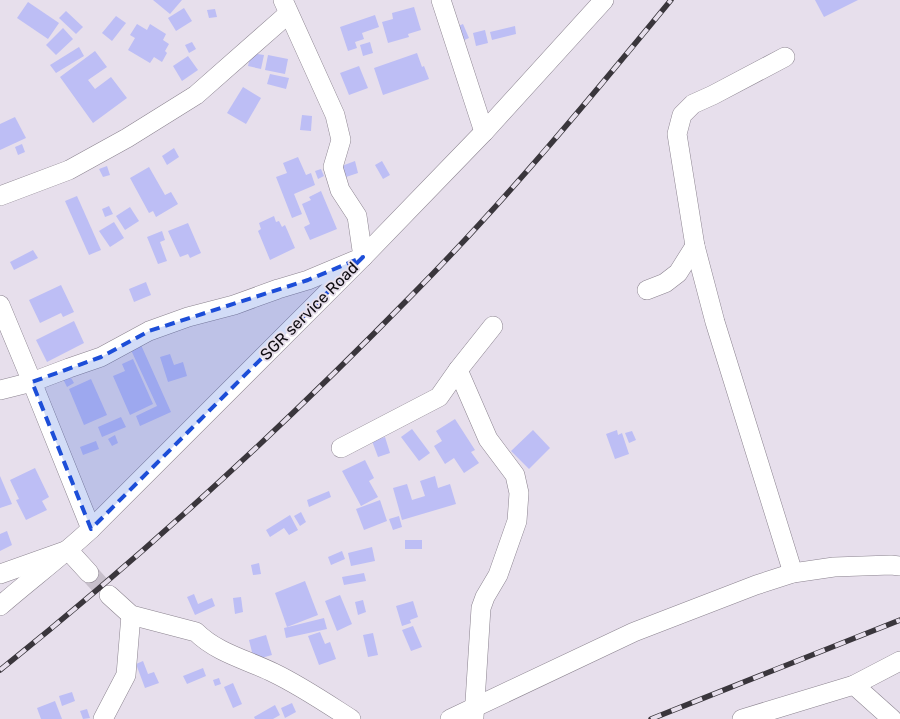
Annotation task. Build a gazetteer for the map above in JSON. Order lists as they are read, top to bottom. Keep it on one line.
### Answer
{"streets":{"street":["SGR service Road"]}}
